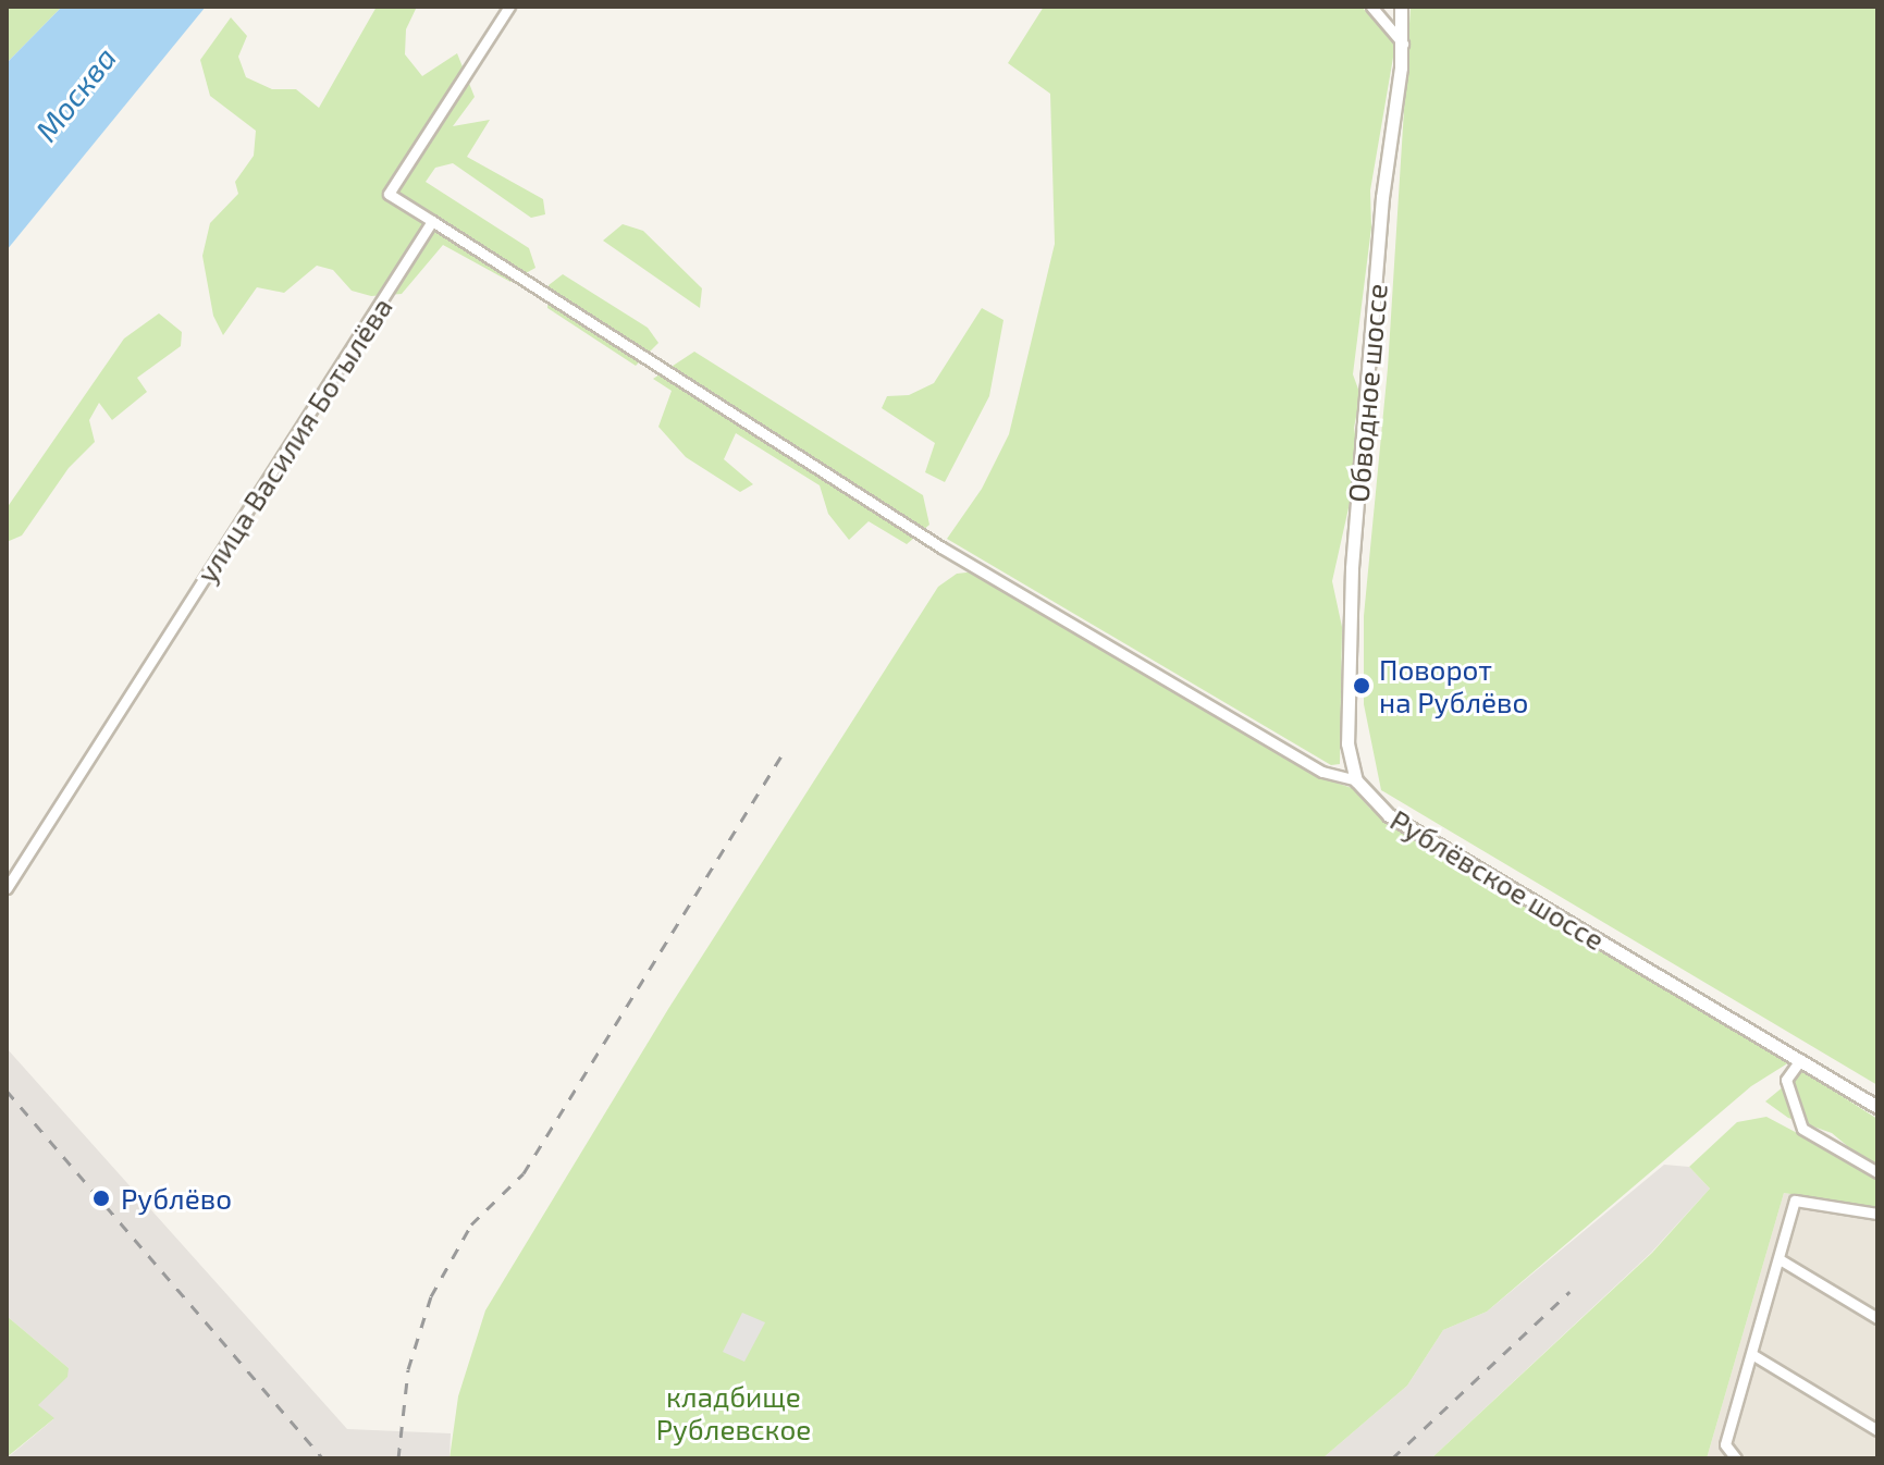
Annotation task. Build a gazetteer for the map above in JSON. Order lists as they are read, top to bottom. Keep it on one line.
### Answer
{"streets":{"street":["Обводное шоссе","улица Василия Ботылёва","Рублёвское шоссе"]},"crossings":[["Обводное шоссе","Рублёвское шоссе"]],"water":["Москва"],"parks":["кладбище Рублевское"],"places":["Поворот на Рублёво","Рублёво"]}
